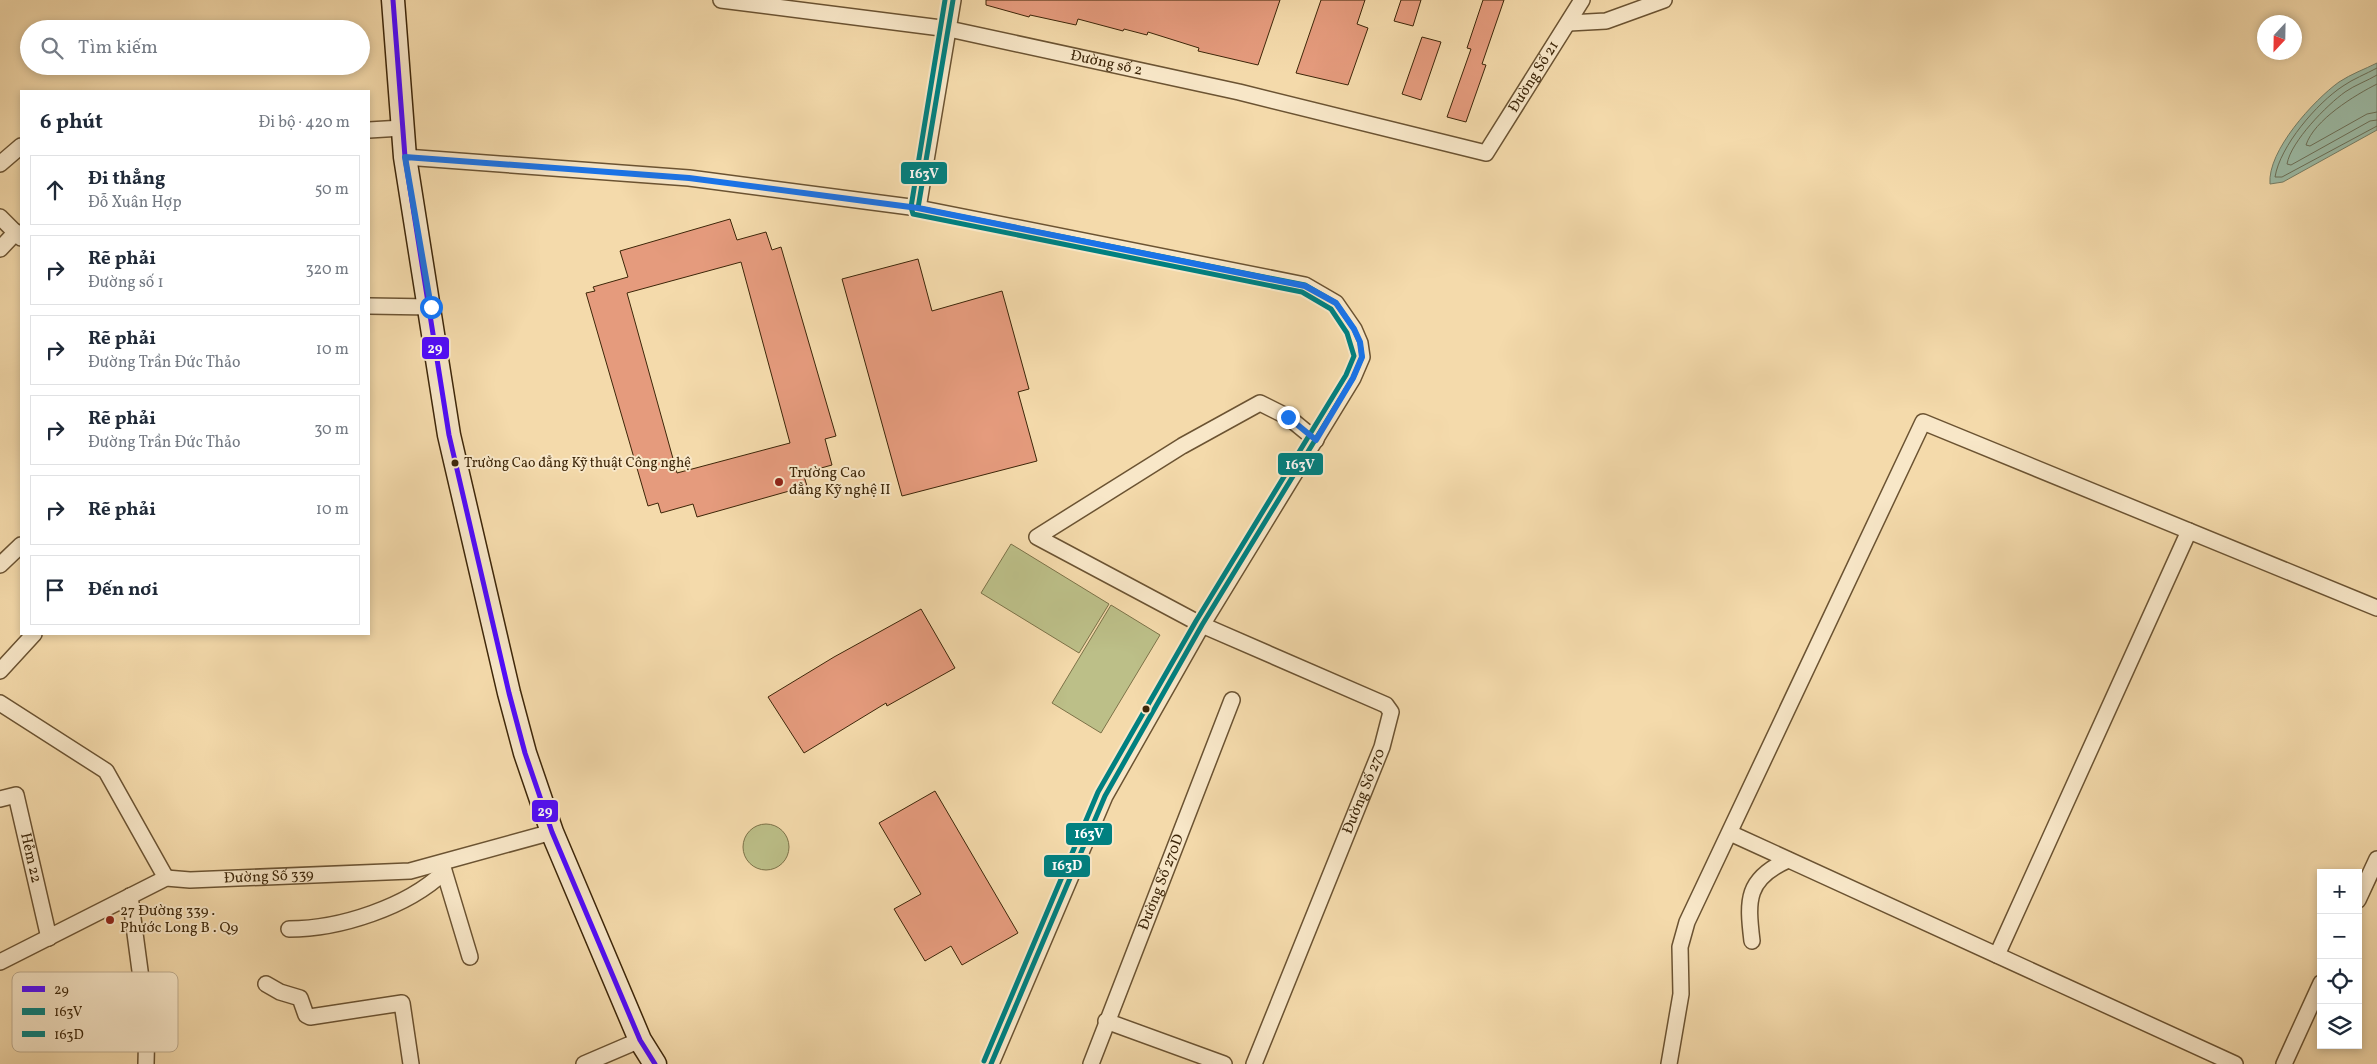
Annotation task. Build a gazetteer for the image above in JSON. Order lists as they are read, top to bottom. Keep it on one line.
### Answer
{"streets":{"street":["Đường số 2","Đường Số 21","Đường Số 270","Hẻm 22","Đường Số 339","Đường Số 270D"]},"crossings":[["Đường số 2","Đường Số 21"]],"places":["Trường Cao đẳng Kỹ thuật Công nghệ","Trường Cao đẳng Kỹ nghệ II","27 Đường 339 . Phước Long B . Q9"],"lines":["transit line 29","transit line 163V","transit line 163D"],"legend":["29","163V","163D"],"north":"bottom","page":{"search":"Tìm kiếm","heading":["6 phút","Đi bộ · 420 m"],"list":[["Đi thẳng","Đỗ Xuân Hợp","50 m"],["Rẽ phải","Đường số 1","320 m"],["Rẽ phải","Đường Trần Đức Thảo","10 m"],["Rẽ phải","Đường Trần Đức Thảo","30 m"],["Rẽ phải","10 m"],"Đến nơi"],"map_buttons":["+","−"]}}
